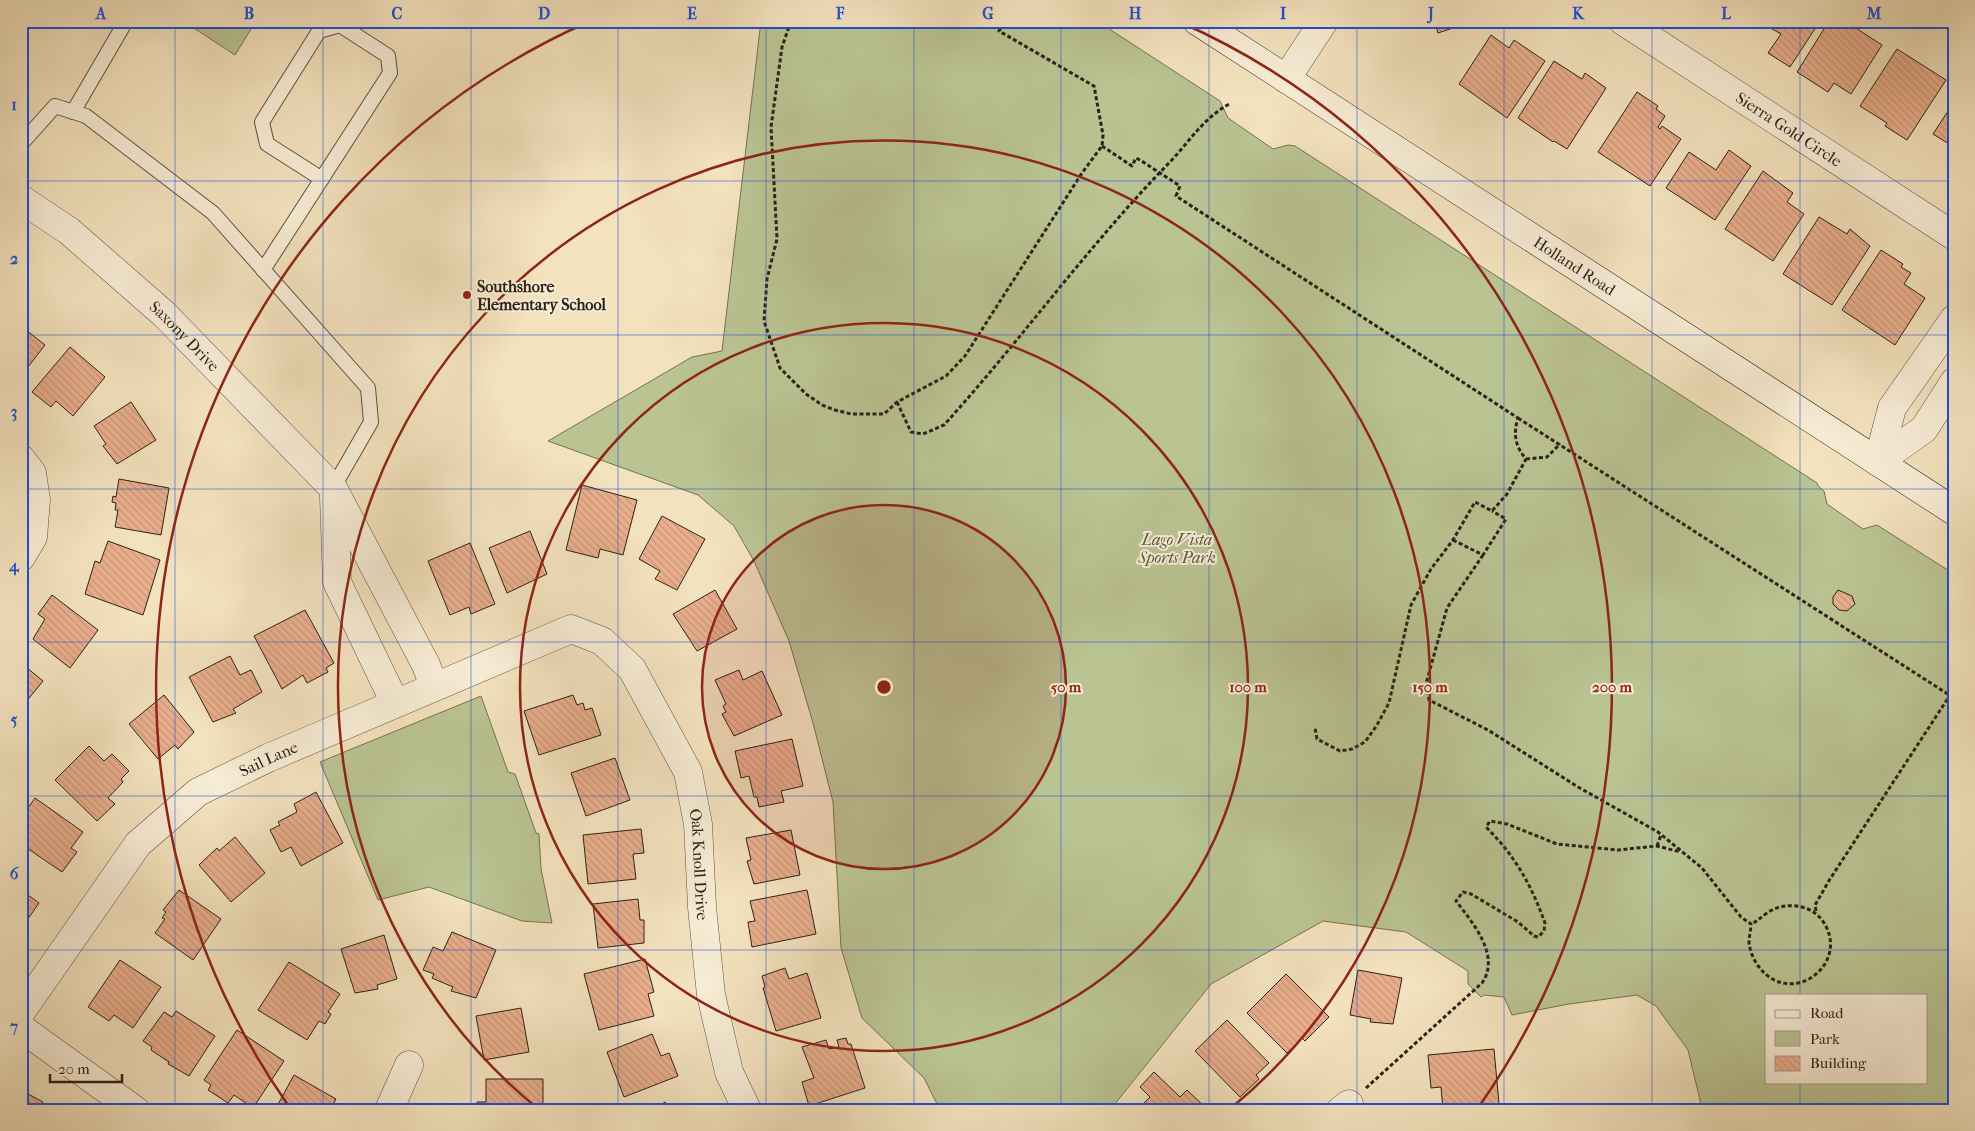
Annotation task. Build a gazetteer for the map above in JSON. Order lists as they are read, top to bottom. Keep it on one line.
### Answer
{"streets":{"street":["Sierra Gold Circle","Holland Road","Saxony Drive","Sail Lane","Oak Knoll Drive"]},"crossings":[["Saxony Drive","Sail Lane"],["Sail Lane","Oak Knoll Drive"]],"parks":["Lago Vista Sports Park"],"places":["Southshore Elementary School"],"legend":["Road","Park","Building"],"scale_bar":"20 m","grid":{"columns":["A","B","C","D","E","F","G","H","I","J","K","L","M"],"rows":["1","2","3","4","5","6","7"]},"rings":["50 m","100 m","150 m","200 m"]}
